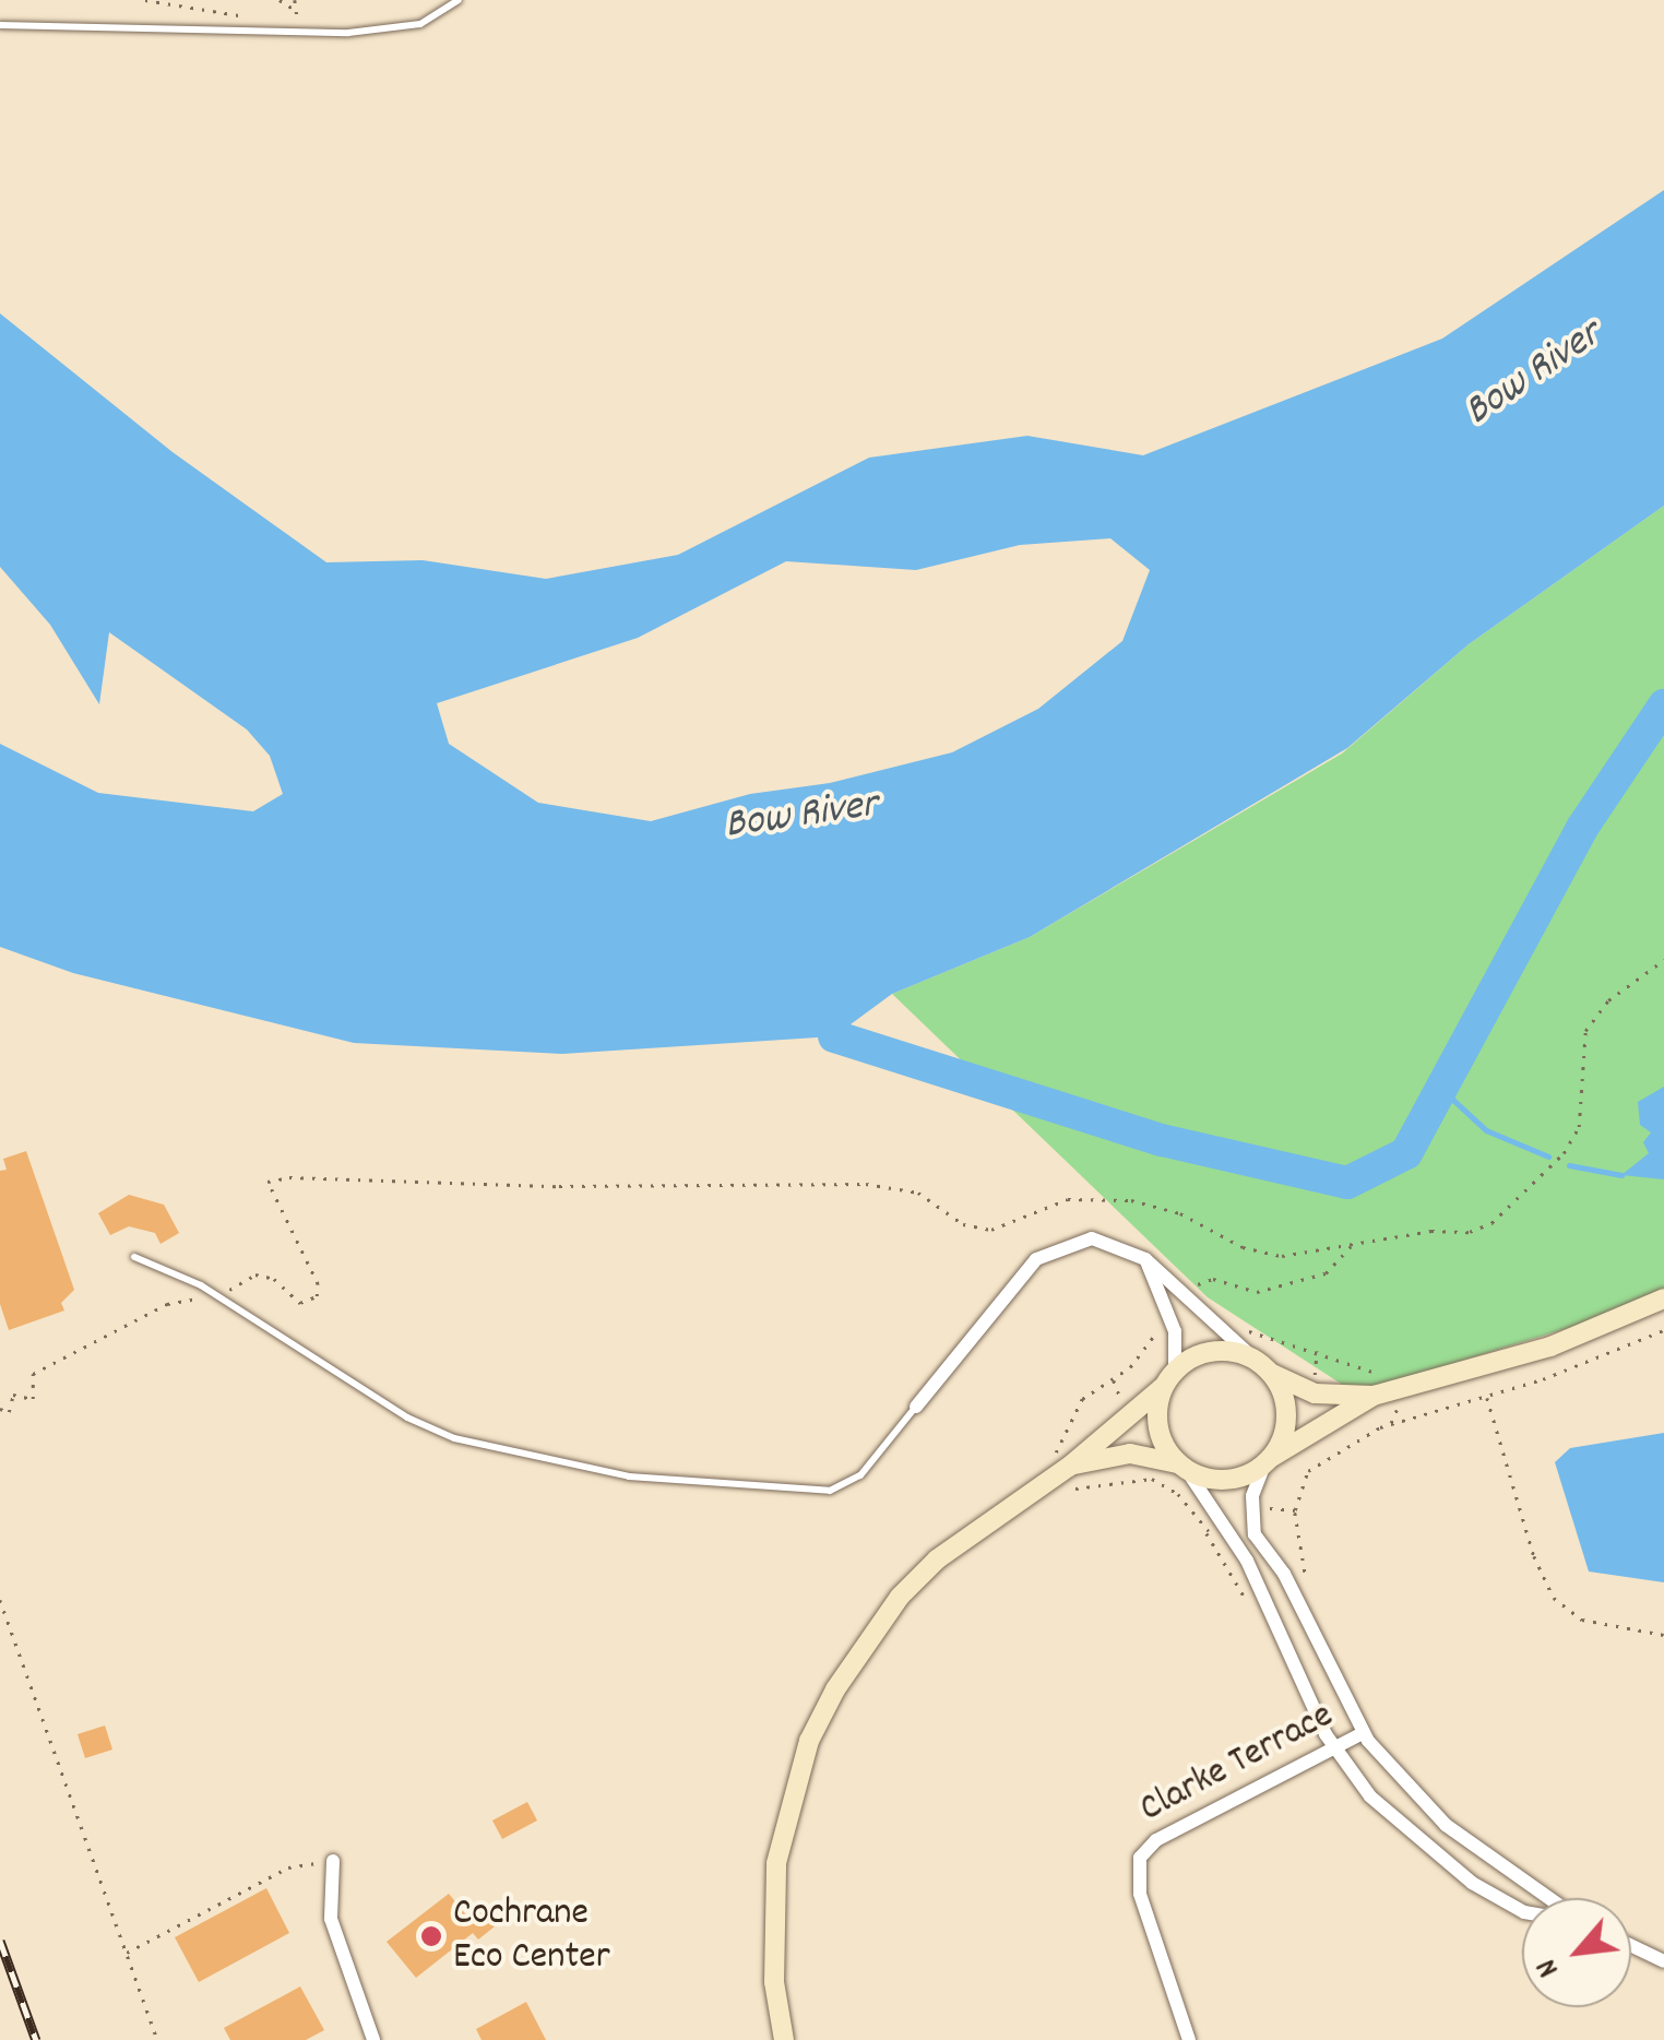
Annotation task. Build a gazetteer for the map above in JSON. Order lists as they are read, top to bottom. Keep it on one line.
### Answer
{"streets":{"street":["Clarke Terrace"]},"water":["Bow River"],"places":["Cochrane Eco Center"],"north":"bottom left"}
